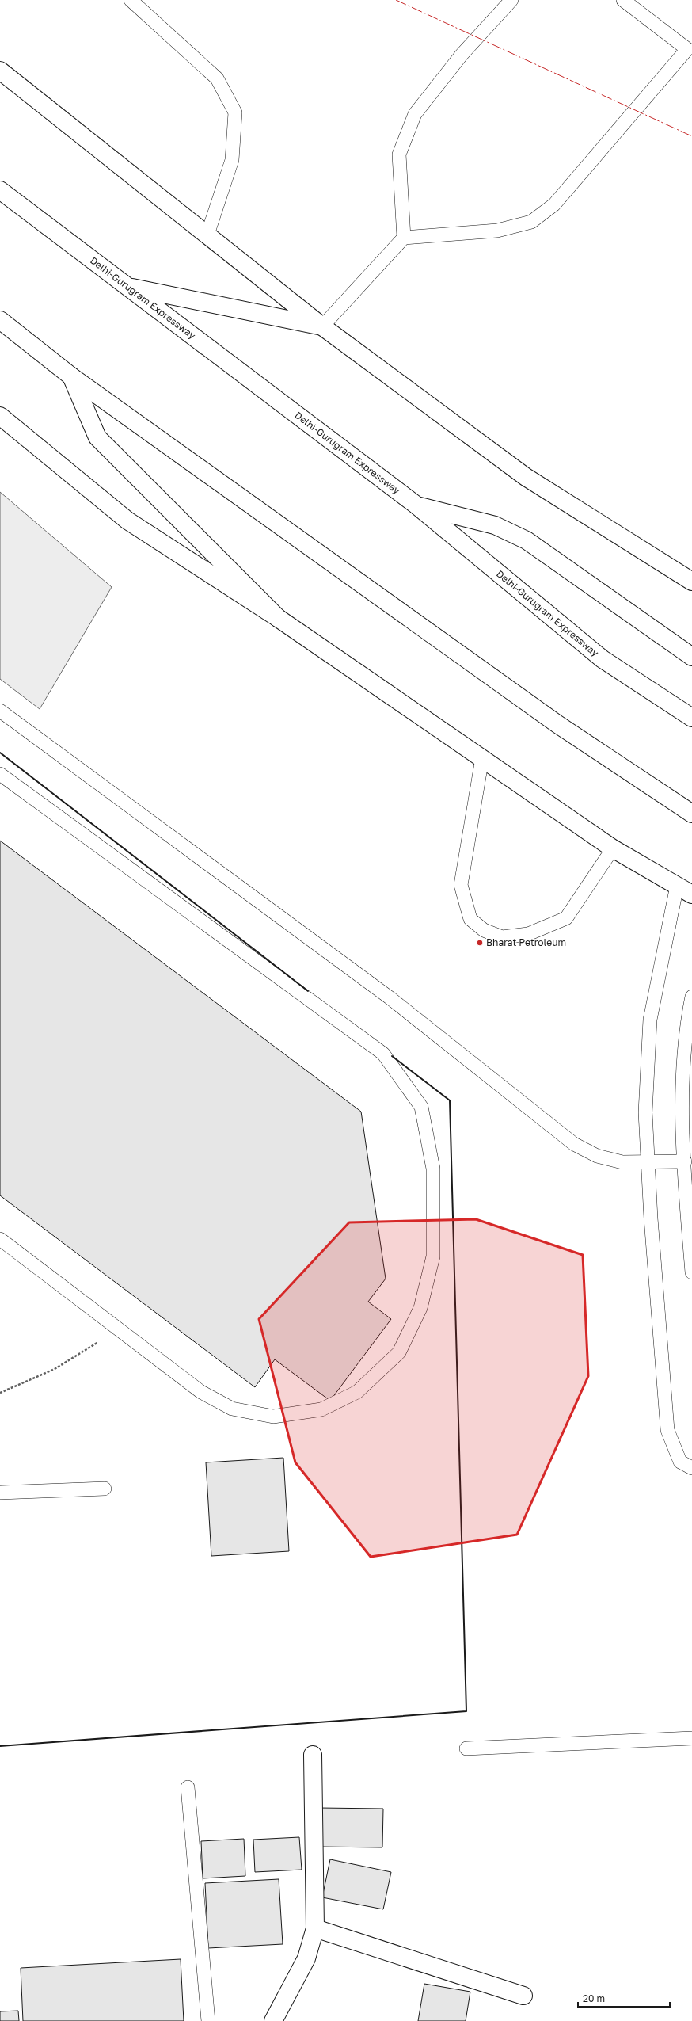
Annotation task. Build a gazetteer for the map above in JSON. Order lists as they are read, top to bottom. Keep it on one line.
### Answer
{"streets":{"main road":["Delhi-Gurugram Expressway"]},"places":["Bharat Petroleum"],"scale_bar":"20 m"}
